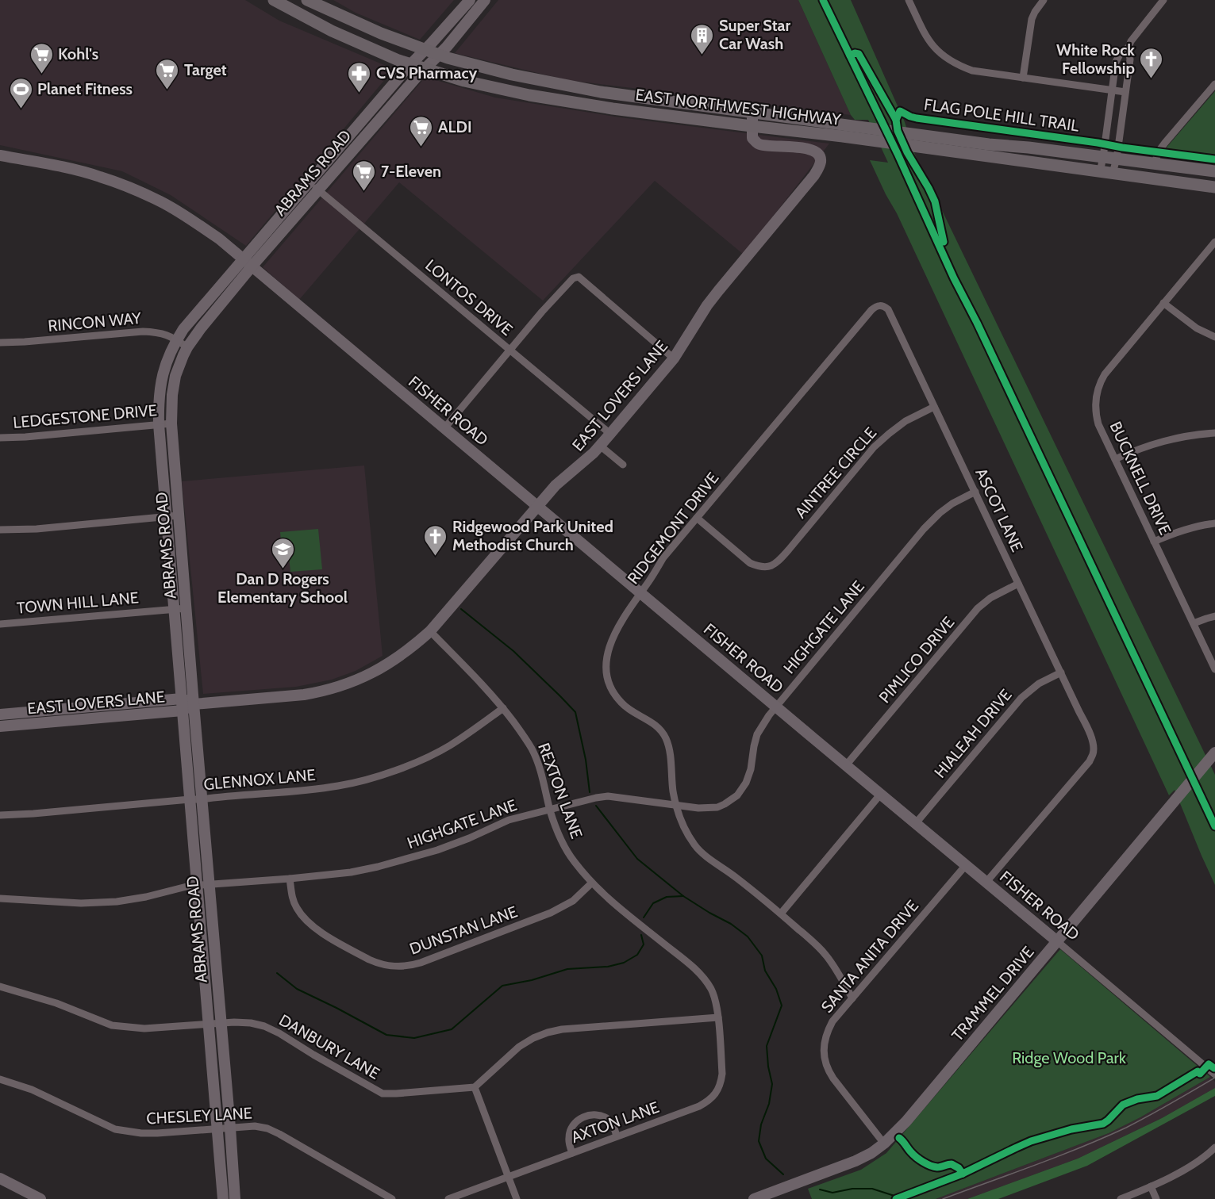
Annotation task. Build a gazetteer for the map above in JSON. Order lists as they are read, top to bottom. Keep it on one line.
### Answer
{"streets":{"main road":["EAST NORTHWEST HIGHWAY","ABRAMS ROAD","EAST LOVERS LANE","FISHER ROAD","TRAMMEL DRIVE"],"street":["LONTOS DRIVE","RINCON WAY","LEDGESTONE DRIVE","AINTREE CIRCLE","BUCKNELL DRIVE","ASCOT LANE","RIDGEMONT DRIVE","TOWN HILL LANE","HIGHGATE LANE","PIMLICO DRIVE","HIALEAH DRIVE","GLENNOX LANE","REXTON LANE","DUNSTAN LANE","SANTA ANITA DRIVE","DANBURY LANE","CHESLEY LANE","AXTON LANE"],"cycle path":["FLAG POLE HILL TRAIL"]},"crossings":[["EAST NORTHWEST HIGHWAY","ABRAMS ROAD"],["EAST NORTHWEST HIGHWAY","EAST LOVERS LANE"],["ABRAMS ROAD","LONTOS DRIVE"],["ABRAMS ROAD","RINCON WAY"],["ABRAMS ROAD","EAST LOVERS LANE"],["ABRAMS ROAD","FISHER ROAD"],["ABRAMS ROAD","LEDGESTONE DRIVE"],["ABRAMS ROAD","TOWN HILL LANE"],["ABRAMS ROAD","HIGHGATE LANE"],["ABRAMS ROAD","GLENNOX LANE"],["ABRAMS ROAD","DANBURY LANE"],["ABRAMS ROAD","CHESLEY LANE"],["LONTOS DRIVE","EAST LOVERS LANE"],["EAST LOVERS LANE","FISHER ROAD"],["EAST LOVERS LANE","REXTON LANE"],["FISHER ROAD","ASCOT LANE"],["FISHER ROAD","RIDGEMONT DRIVE"],["FISHER ROAD","HIGHGATE LANE"],["FISHER ROAD","PIMLICO DRIVE"],["FISHER ROAD","HIALEAH DRIVE"],["FISHER ROAD","SANTA ANITA DRIVE"],["FISHER ROAD","TRAMMEL DRIVE"],["AINTREE CIRCLE","ASCOT LANE"],["AINTREE CIRCLE","RIDGEMONT DRIVE"],["ASCOT LANE","RIDGEMONT DRIVE"],["ASCOT LANE","HIGHGATE LANE"],["ASCOT LANE","PIMLICO DRIVE"],["ASCOT LANE","HIALEAH DRIVE"],["RIDGEMONT DRIVE","HIGHGATE LANE"],["RIDGEMONT DRIVE","SANTA ANITA DRIVE"],["HIGHGATE LANE","REXTON LANE"],["HIGHGATE LANE","DUNSTAN LANE"],["GLENNOX LANE","REXTON LANE"],["REXTON LANE","DUNSTAN LANE"],["REXTON LANE","AXTON LANE"],["SANTA ANITA DRIVE","TRAMMEL DRIVE"]],"parks":["Ridge Wood Park"],"places":{"building":["Super Star Car Wash"],"supermarket":["Kohl's","Target","ALDI","7-Eleven"],"church":["White Rock Fellowship","Ridgewood Park United Methodist Church"],"pharmacy":["CVS Pharmacy"],"sports":["Planet Fitness"],"school or university":["Dan D Rogers Elementary School"]}}
